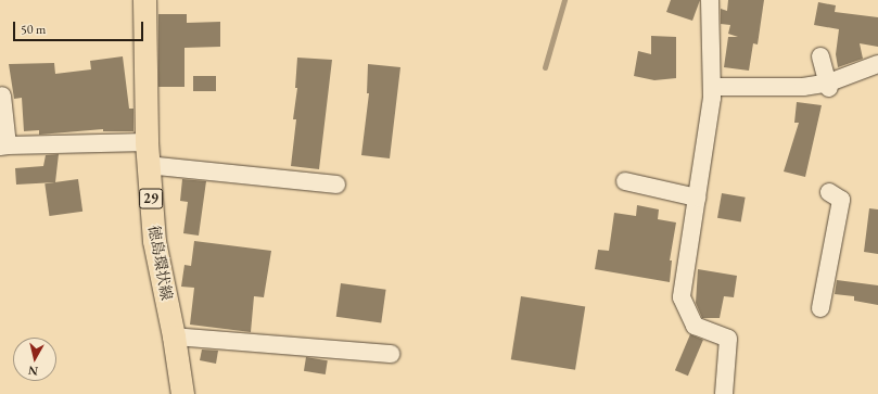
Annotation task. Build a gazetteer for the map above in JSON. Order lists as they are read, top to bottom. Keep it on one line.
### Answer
{"streets":{"main road":["29","徳島環状線"]},"scale_bar":"50 m","north":"bottom"}
